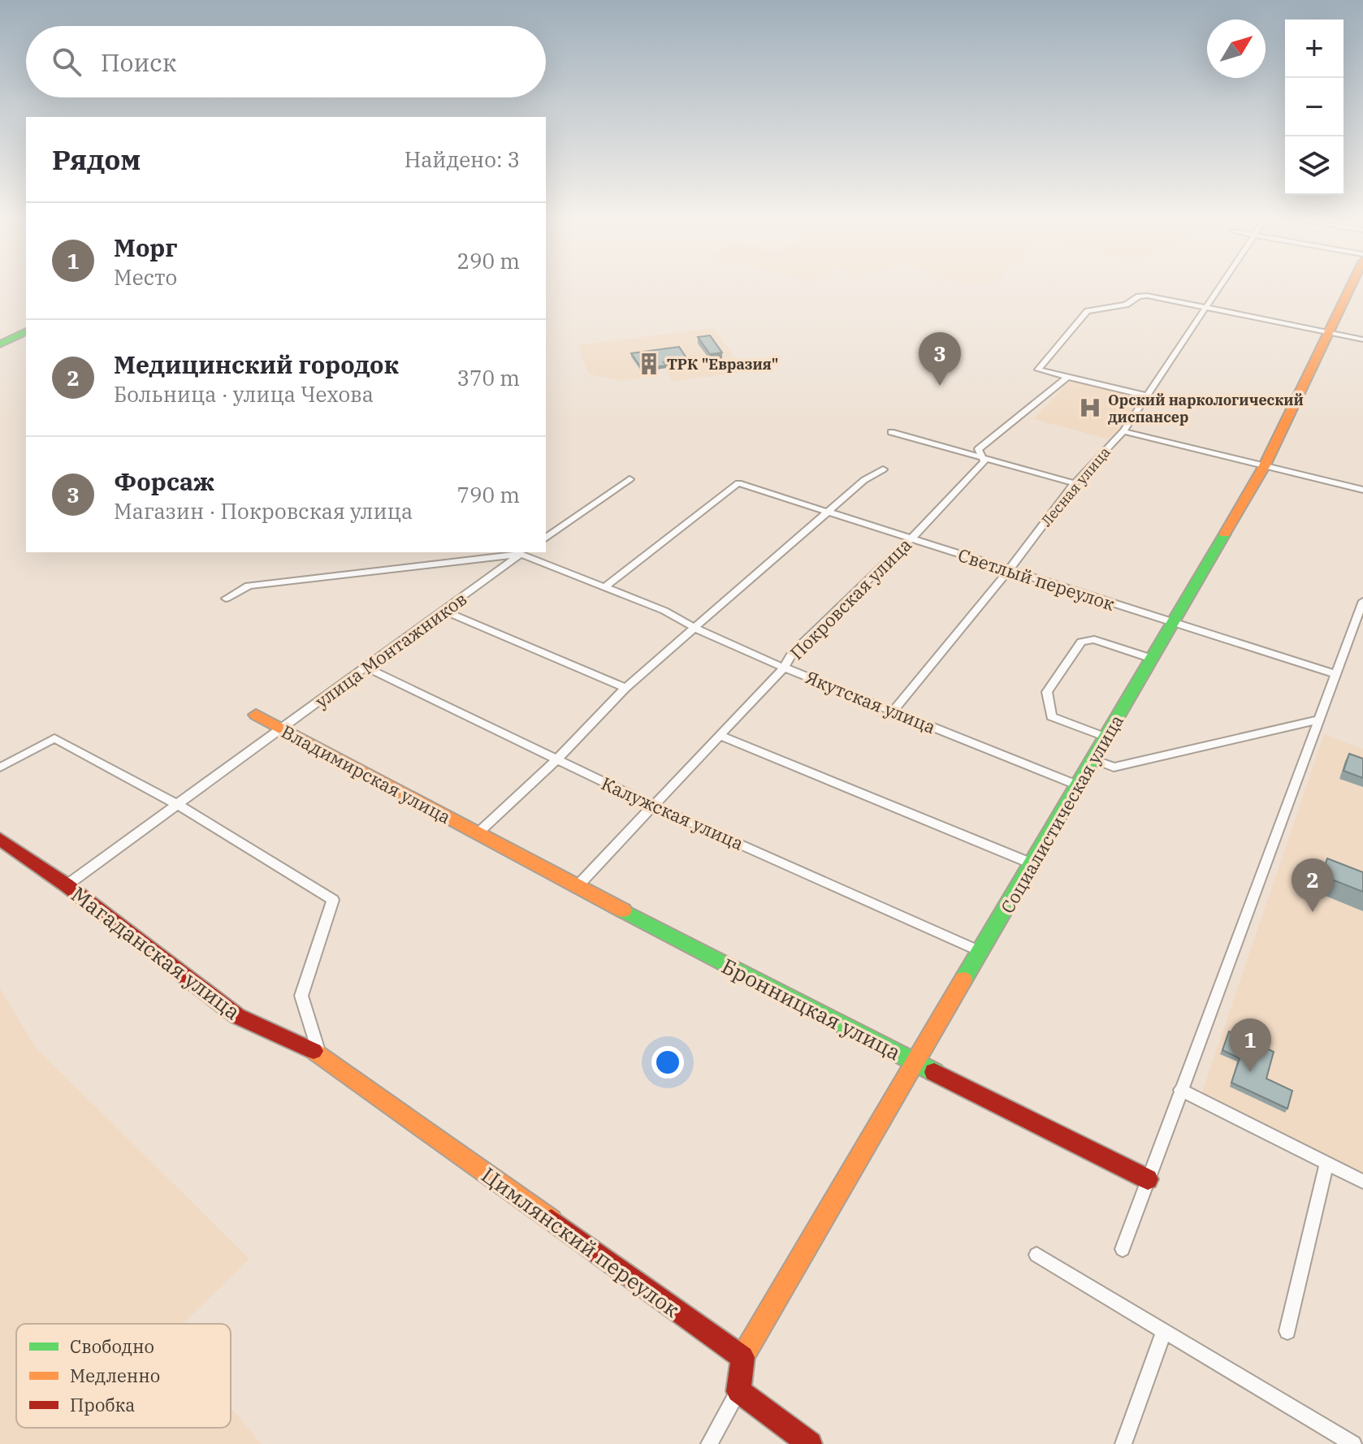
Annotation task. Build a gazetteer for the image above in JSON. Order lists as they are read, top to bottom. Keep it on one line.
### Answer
{"streets":{"street":["Лесная улица","Светлый переулок","Покровская улица","улица Монтажников","Якутская улица","Владимирская улица","Калужская улица","Социалистическая улица","Магаданская улица","Бронницкая улица","Цимлянский переулок"]},"crossings":[["Лесная улица","Светлый переулок"],["Лесная улица","Якутская улица"],["Светлый переулок","Покровская улица"],["Светлый переулок","Якутская улица"],["Светлый переулок","Социалистическая улица"],["Покровская улица","Якутская улица"],["Покровская улица","Калужская улица"],["Покровская улица","Бронницкая улица"],["улица Монтажников","Якутская улица"],["улица Монтажников","Владимирская улица"],["улица Монтажников","Калужская улица"],["улица Монтажников","Магаданская улица"],["Якутская улица","Социалистическая улица"],["Владимирская улица","Бронницкая улица"],["Калужская улица","Социалистическая улица"],["Социалистическая улица","Бронницкая улица"],["Социалистическая улица","Цимлянский переулок"],["Магаданская улица","Цимлянский переулок"]],"places":{"building":["ТРК \"Евразия\""],"hospital":["Орский наркологический диспансер"]},"legend":["Свободно","Медленно","Пробка"],"north":"top right","page":{"map_buttons":["+","−"],"search":"Поиск","heading":["Рядом","Найдено: 3"],"list":[{"mark":"1","name":"Морг","note":"Место","value":"290 m"},{"mark":"2","name":"Медицинский городок","note":"Больница · улица Чехова","value":"370 m"},{"mark":"3","name":"Форсаж","note":"Магазин · Покровская улица","value":"790 m"}],"pins":["3","2","1"]}}
